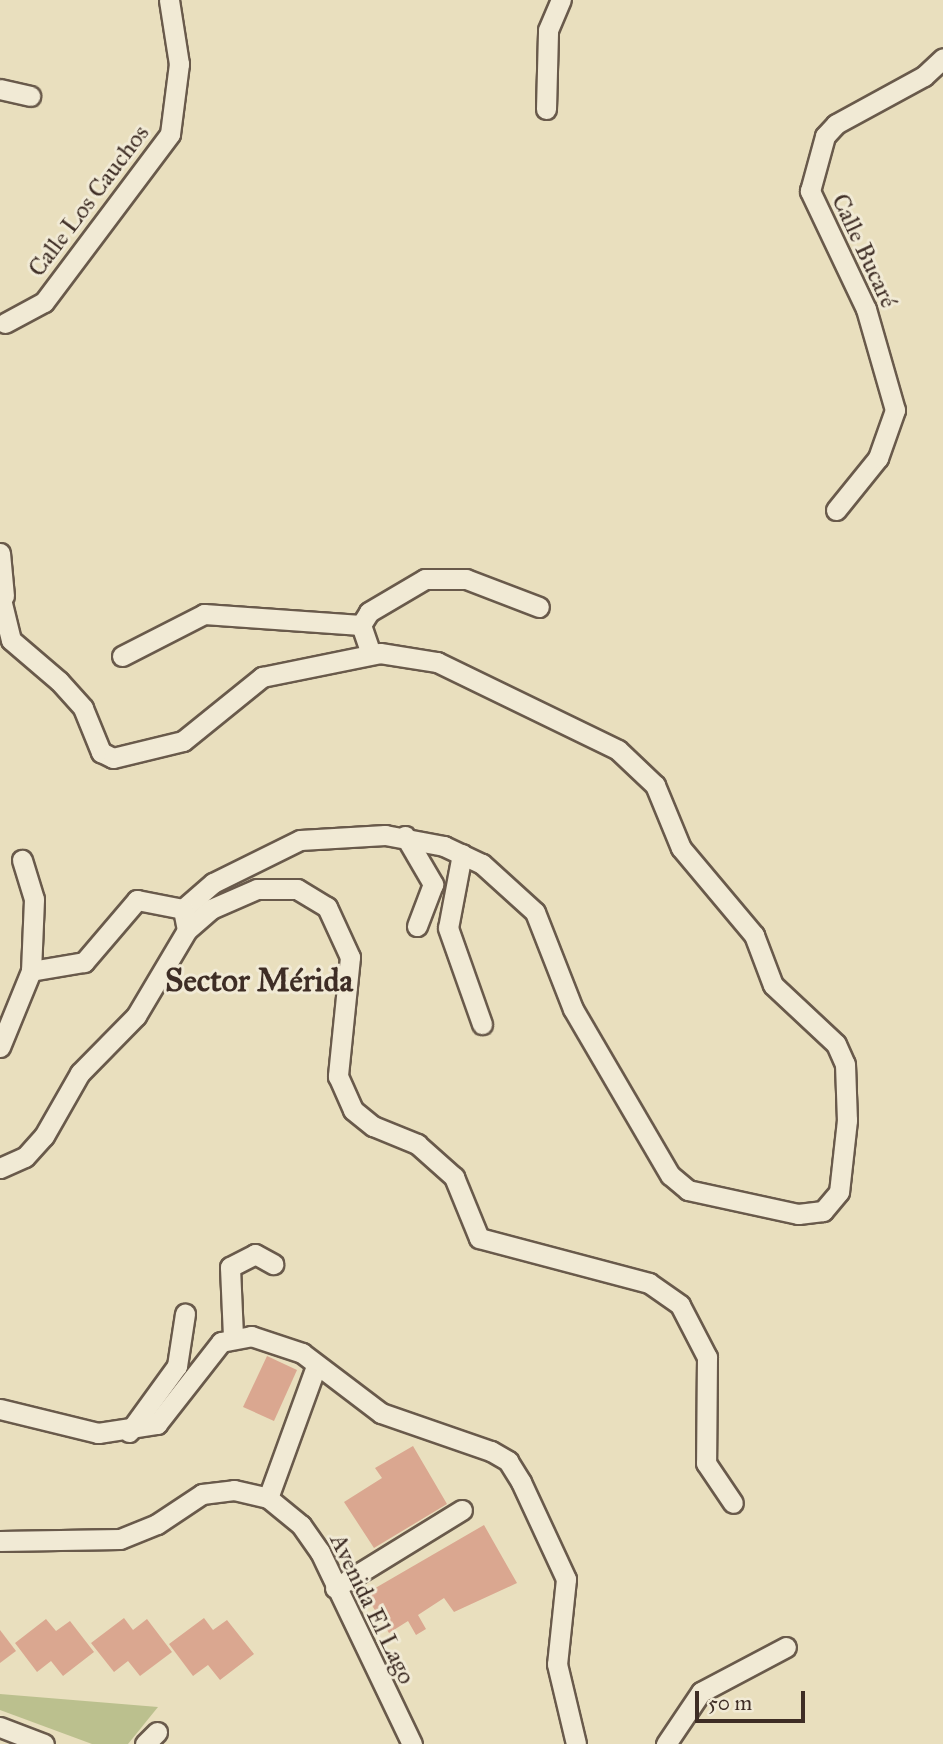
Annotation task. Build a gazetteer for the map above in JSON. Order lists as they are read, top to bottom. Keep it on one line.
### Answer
{"streets":{"street":["Calle Los Cauchos","Calle Bucaré","Avenida El Lago"]},"districts":["Sector Mérida"],"scale_bar":"50 m"}
